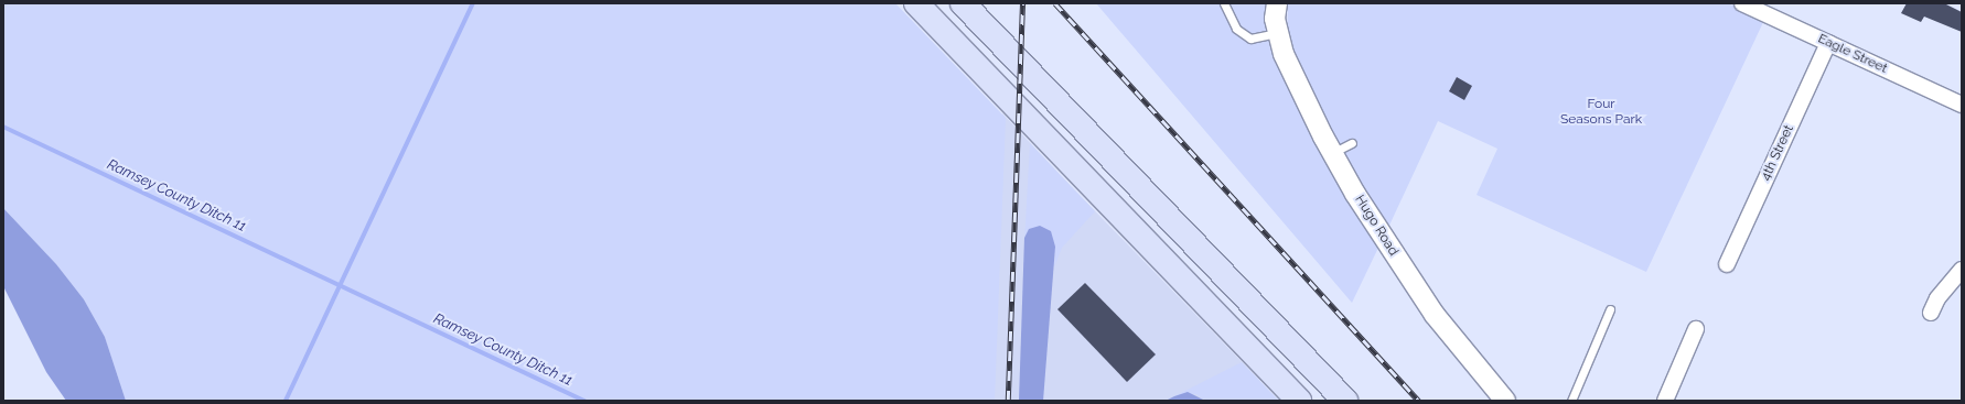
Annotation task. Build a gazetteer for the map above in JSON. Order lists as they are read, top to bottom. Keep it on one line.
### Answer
{"streets":{"street":["Eagle Street","4th Street","Hugo Road"]},"crossings":[["Eagle Street","4th Street"]],"water":["Ramsey County Ditch 11"],"parks":["Four Seasons Park"]}
